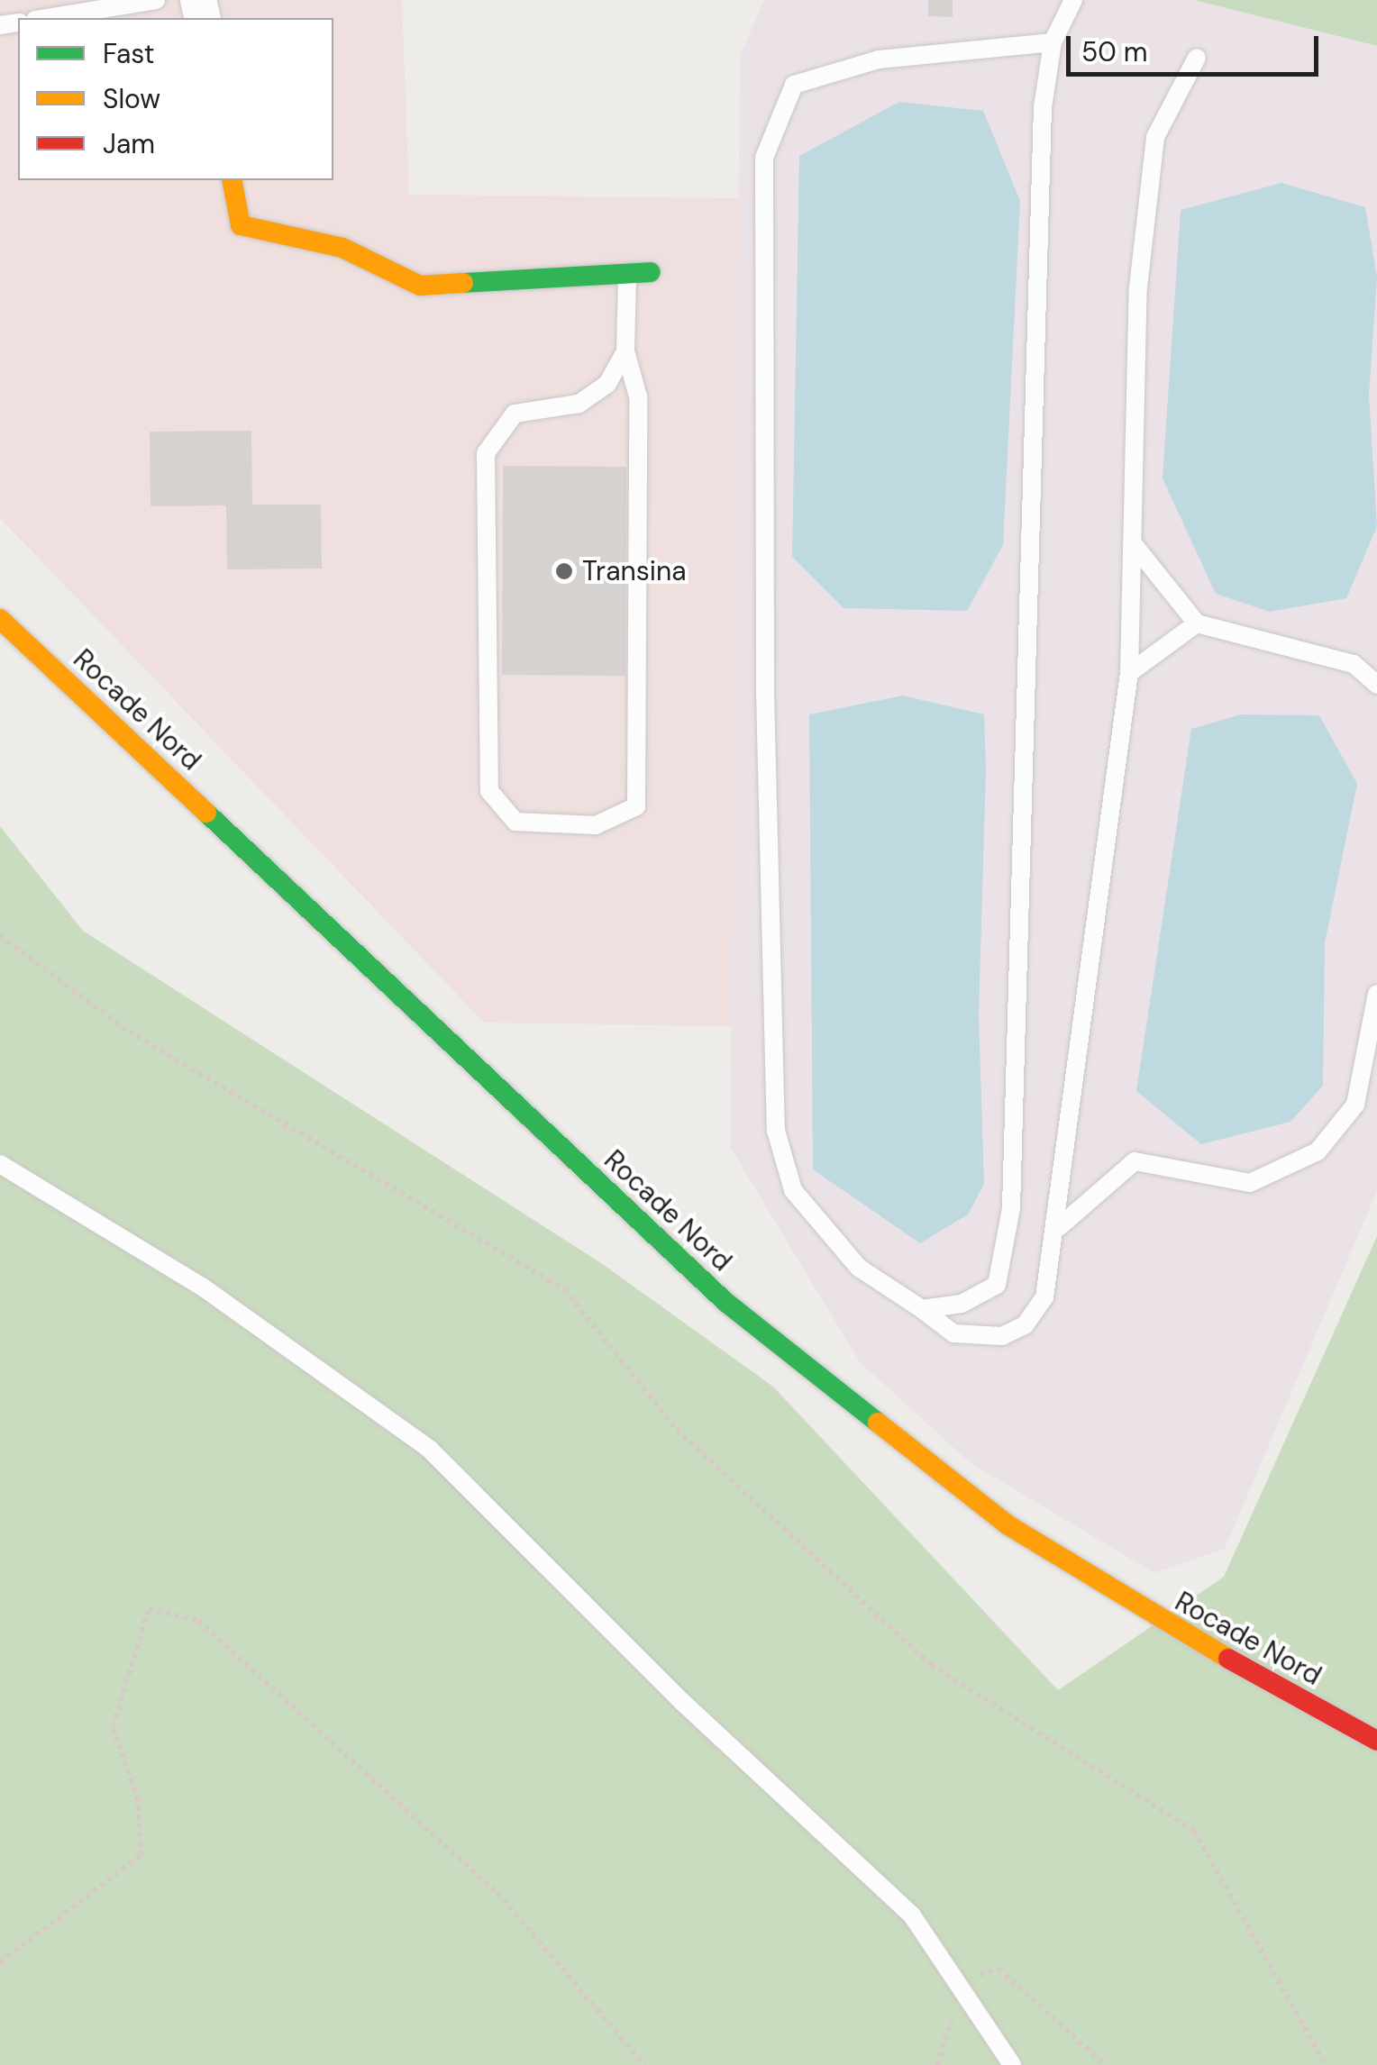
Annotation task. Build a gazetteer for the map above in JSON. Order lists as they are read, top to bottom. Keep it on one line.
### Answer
{"streets":{"main road":["Rocade Nord"]},"places":["Transina"],"legend":["Fast","Slow","Jam"],"scale_bar":"50 m"}
